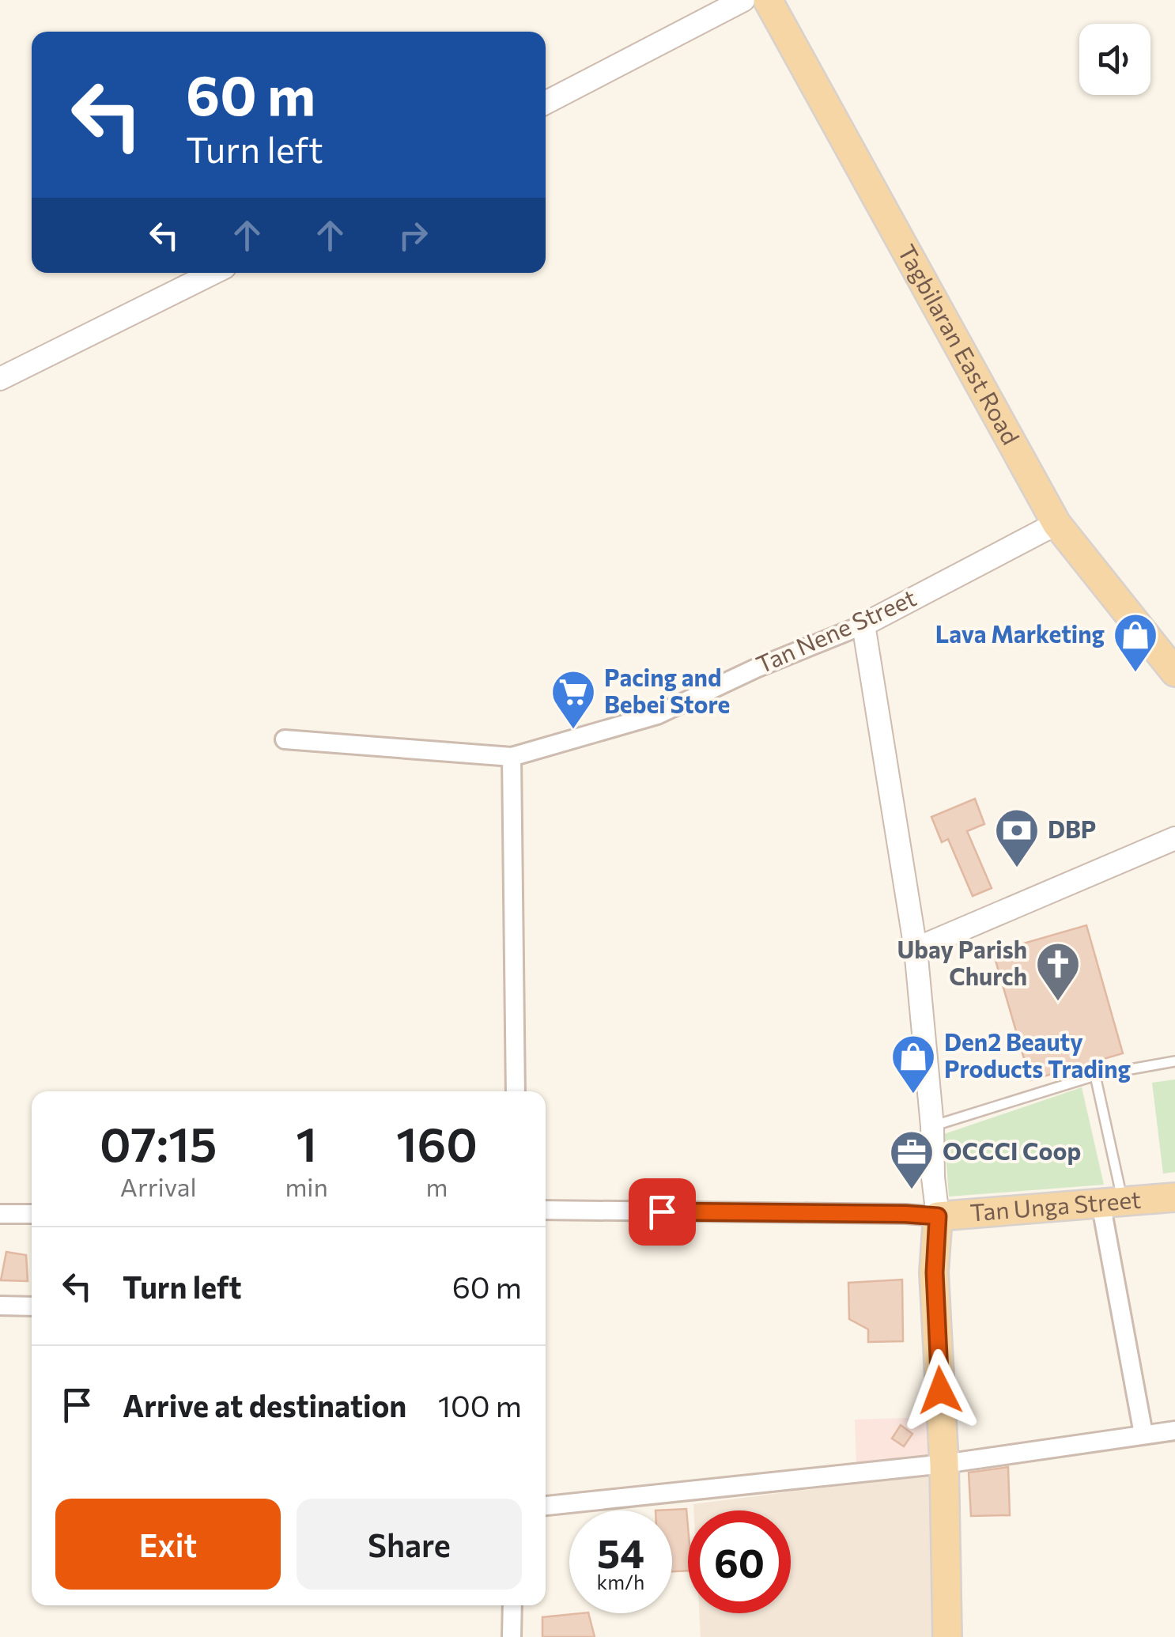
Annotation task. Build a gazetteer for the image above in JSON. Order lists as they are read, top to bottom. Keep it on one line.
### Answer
{"streets":{"main road":["Tagbilaran East Road","Tan Unga Street"],"street":["Tan Nene Street"]},"crossings":[["Tagbilaran East Road","Tan Nene Street"]],"places":{"shop":["Lava Marketing","Den2 Beauty Products Trading"],"supermarket":["Pacing and Bebei Store"],"bank":["DBP"],"church":["Ubay Parish Church"],"office":["OCCCI Coop"]},"page":{"turn":["60 m","Turn left"],"eta":["07:15","Arrival","1","min","160","m"],"list":[{"name":"Turn left","value":"60 m"},{"name":"Arrive at destination","value":"100 m"}],"buttons":["Exit","Share"],"speed":"54 km/h","limit":"60"}}
